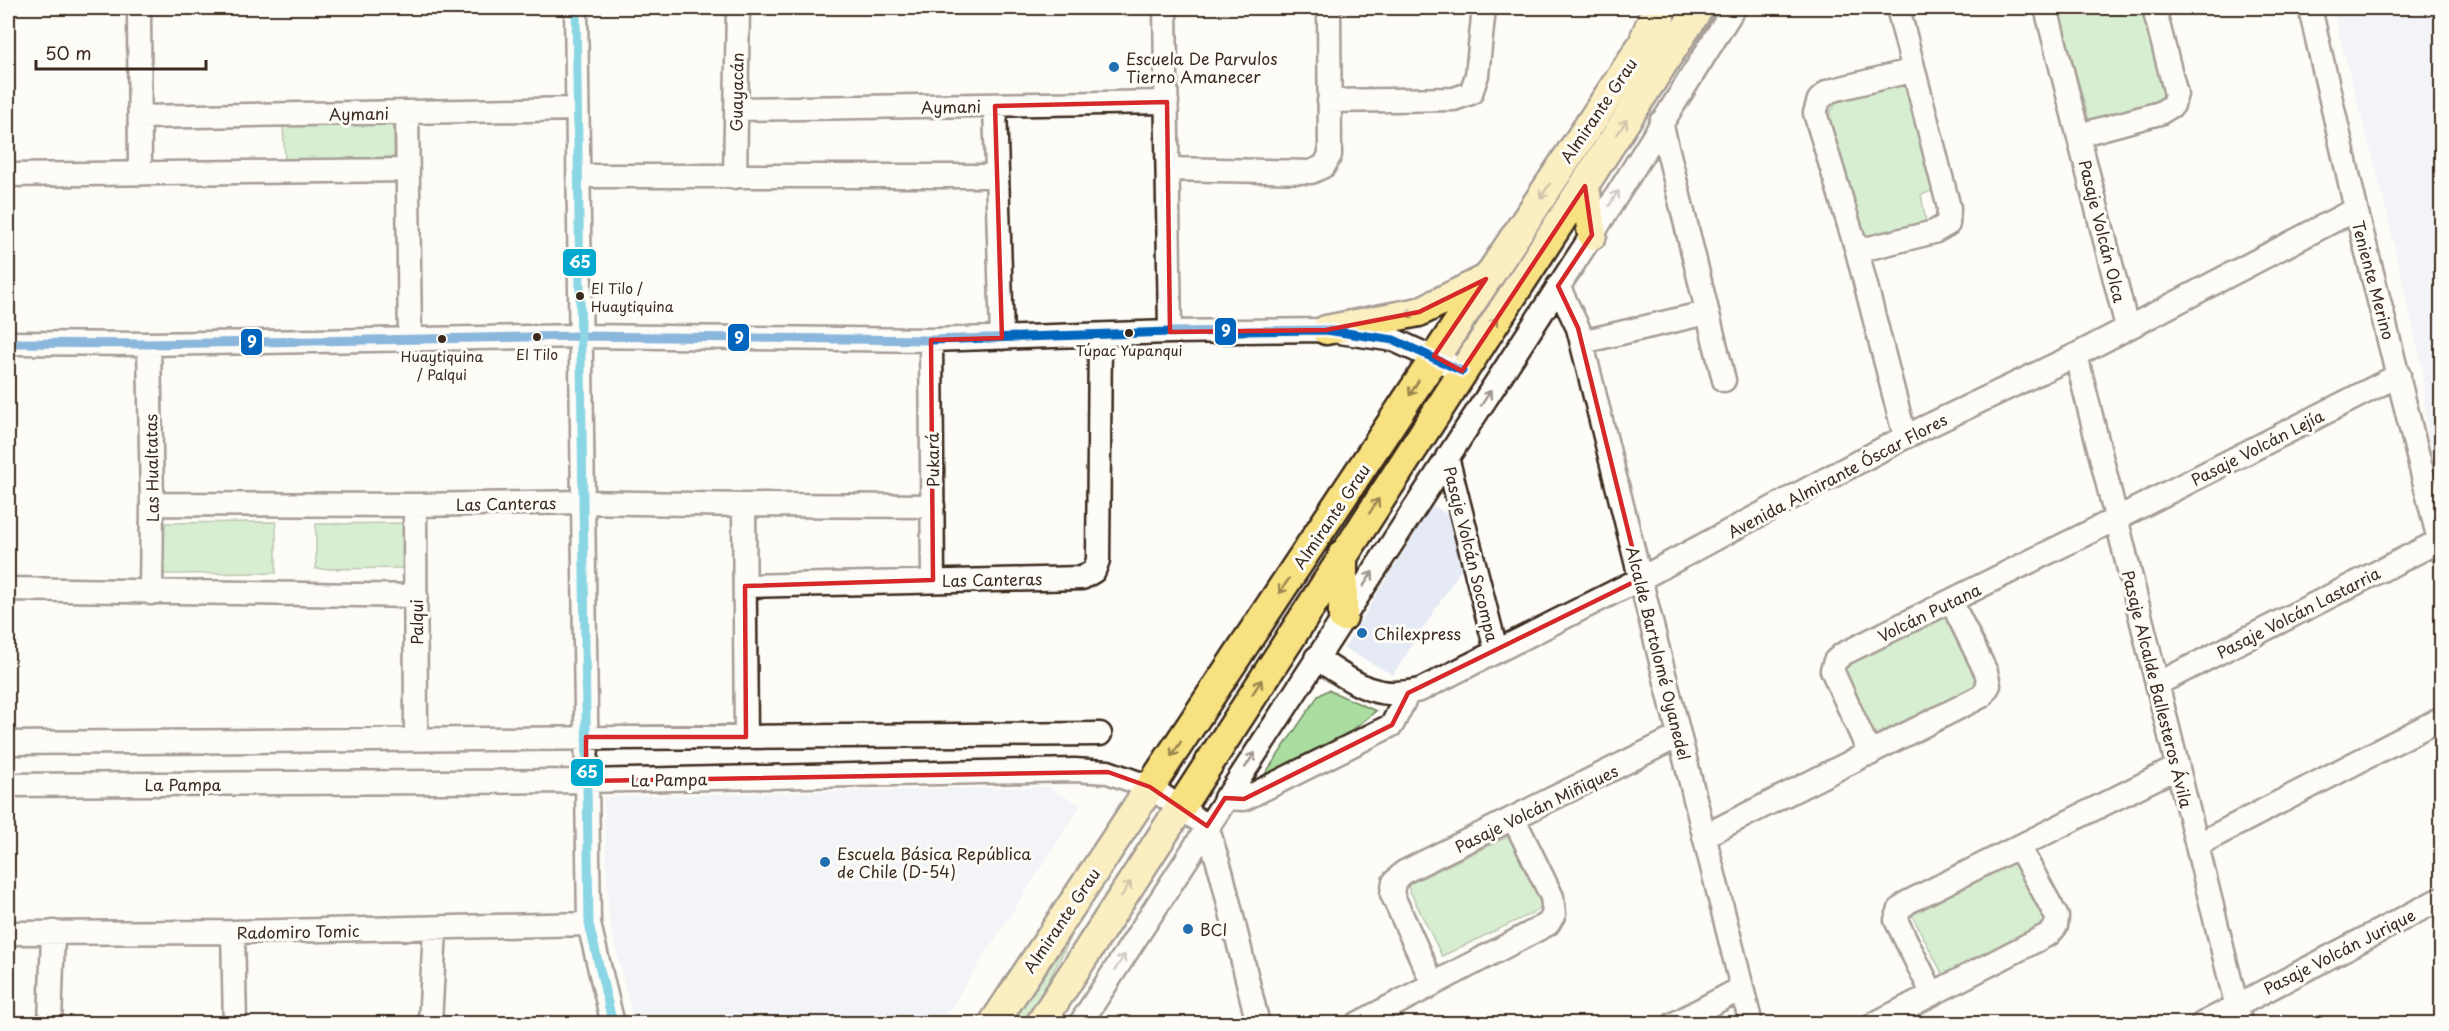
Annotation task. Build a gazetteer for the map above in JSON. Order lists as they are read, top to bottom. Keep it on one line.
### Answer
{"streets":{"main road":["Almirante Grau"],"street":["Guayacán","Aymani","Pasaje Volcán Olca","Teniente Merino","Pasaje Volcán Lejía","Pukará","Las Hualtatas","Avenida Almirante Óscar Flores","Las Canteras","Pasaje Volcán Socompa","Volcán Putana","Pasaje Volcán Lastarria","Palqui","Alcalde Bartolomé Oyanedel","Pasaje Alcalde Ballesteros Ávila","La Pampa","Pasaje Volcán Miñiques","Radomiro Tomic","Pasaje Volcán Jurique"]},"crossings":[["Guayacán","Aymani"],["Almirante Grau","La Pampa"],["Pasaje Volcán Olca","Avenida Almirante Óscar Flores"],["Teniente Merino","Pasaje Volcán Lejía"],["Teniente Merino","Avenida Almirante Óscar Flores"],["Teniente Merino","Pasaje Volcán Lastarria"],["Pasaje Volcán Lejía","Volcán Putana"],["Pasaje Volcán Lejía","Pasaje Alcalde Ballesteros Ávila"],["Pukará","Las Canteras"],["Las Hualtatas","Las Canteras"],["Avenida Almirante Óscar Flores","Pasaje Volcán Socompa"],["Avenida Almirante Óscar Flores","Alcalde Bartolomé Oyanedel"],["Avenida Almirante Óscar Flores","Pasaje Alcalde Ballesteros Ávila"],["Las Canteras","Palqui"],["Volcán Putana","Pasaje Alcalde Ballesteros Ávila"],["Pasaje Volcán Lastarria","Pasaje Alcalde Ballesteros Ávila"],["Alcalde Bartolomé Oyanedel","Pasaje Volcán Miñiques"],["Pasaje Alcalde Ballesteros Ávila","Pasaje Volcán Jurique"]],"places":["Escuela De Parvulos Tierno Amanecer","El Tilo / Huaytiquina","Túpac Yupanqui","El Tilo","Huaytiquina / Palqui","Chilexpress","Escuela Básica República de Chile (D-54)","BCI"],"lines":["transit line 65","transit line 9"],"scale_bar":"50 m"}
